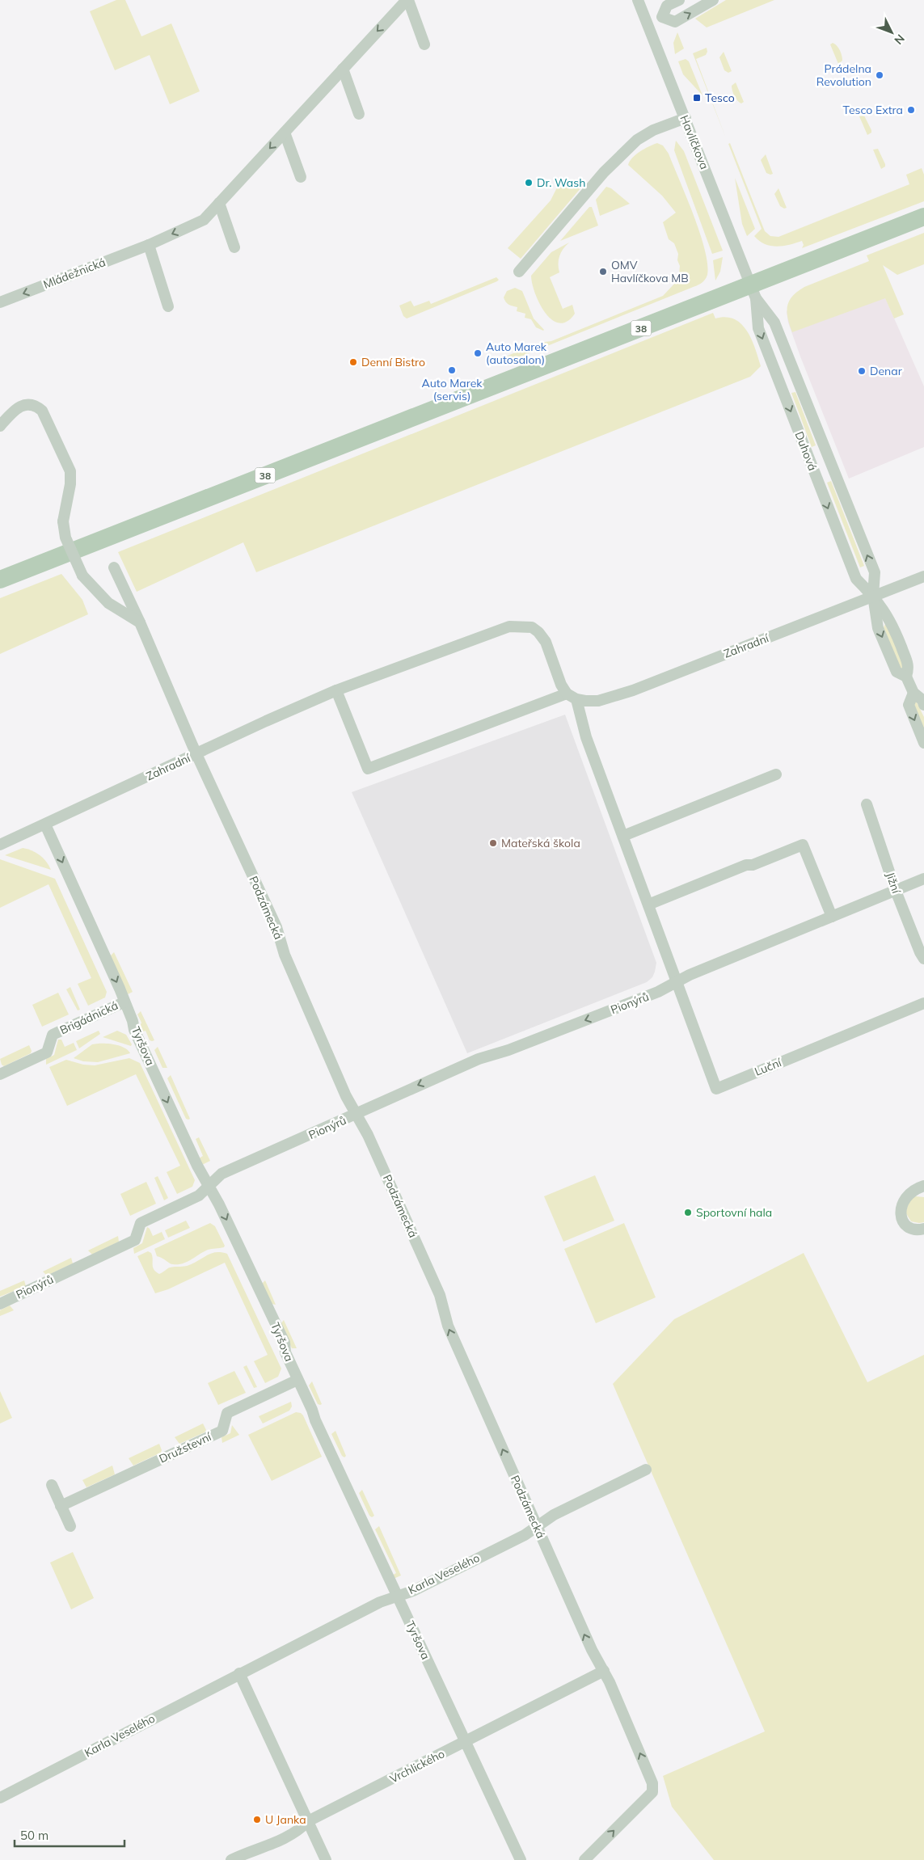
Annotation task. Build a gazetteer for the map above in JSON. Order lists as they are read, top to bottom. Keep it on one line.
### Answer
{"streets":{"main road":["38"],"street":["Havlíčkova","Mládežnická","Duhová","Zahradní","Jižní","Podzámecká","Pionýrů","Brigádnická","Tyršova","Luční","Družstevní","Karla Veselého","Vrchlického"]},"crossings":[["Havlíčkova","38"],["Havlíčkova","Duhová"],["38","Duhová"],["Duhová","Zahradní"],["Zahradní","Podzámecká"],["Zahradní","Tyršova"],["Jižní","Pionýrů"],["Podzámecká","Pionýrů"],["Podzámecká","Karla Veselého"],["Podzámecká","Vrchlického"],["Pionýrů","Tyršova"],["Pionýrů","Luční"],["Brigádnická","Tyršova"],["Tyršova","Družstevní"],["Tyršova","Karla Veselého"],["Tyršova","Vrchlického"]],"one_way":["Mládežnická","Podzámecká","Tyršova"],"places":{"other":["Prádelna Revolution","Tesco Extra","Dr. Wash","OMV Havlíčkova MB","Auto Marek (autosalon)","Denní Bistro","Auto Marek (servis)","Denar","Mateřská škola","Sportovní hala","U Janka"],"transit":["Tesco"]},"scale_bar":"50 m","north":"bottom right"}
